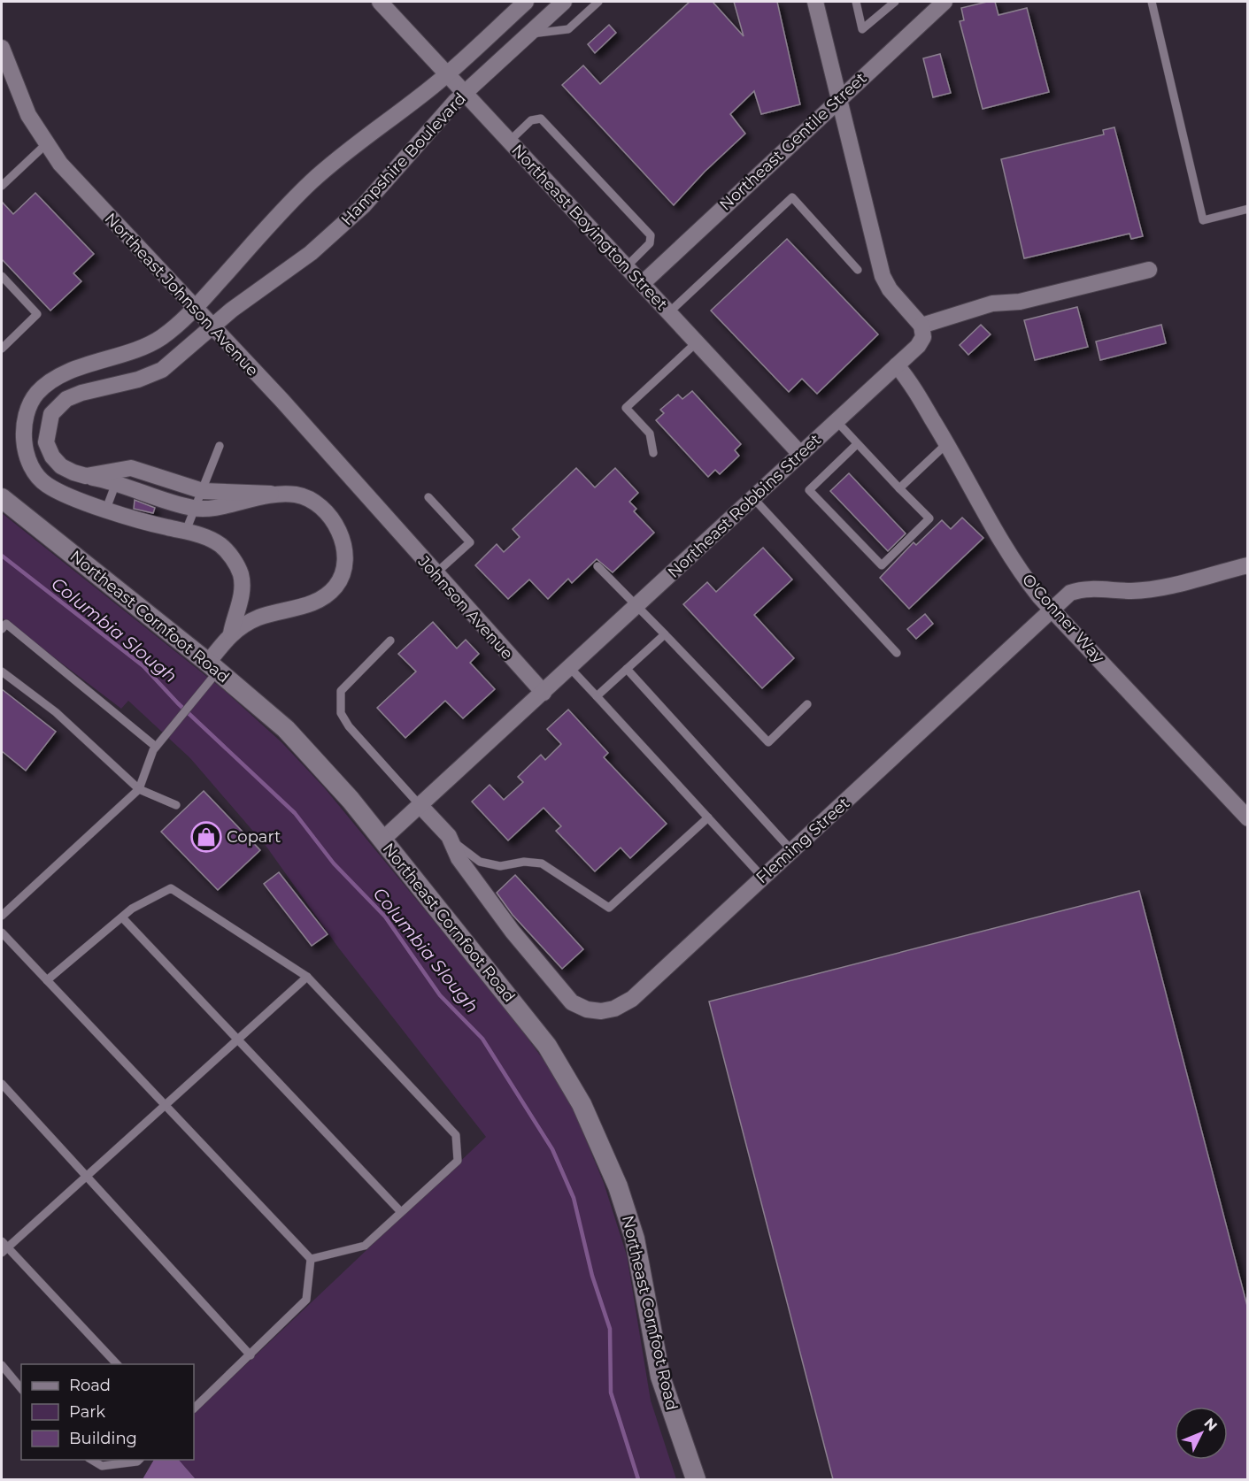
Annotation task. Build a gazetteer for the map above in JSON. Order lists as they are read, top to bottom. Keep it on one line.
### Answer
{"streets":{"street":["Northeast Gentile Street","Hampshire Boulevard","Northeast Boyington Street","Northeast Johnson Avenue","Northeast Robbins Street","Johnson Avenue","Northeast Cornfoot Road","O'Conner Way","Fleming Street"]},"crossings":[["Northeast Gentile Street","Northeast Boyington Street"],["Hampshire Boulevard","Northeast Boyington Street"],["Hampshire Boulevard","Northeast Johnson Avenue"],["Northeast Boyington Street","Northeast Robbins Street"],["Northeast Johnson Avenue","Johnson Avenue"],["Northeast Robbins Street","Johnson Avenue"],["Northeast Robbins Street","Northeast Cornfoot Road"],["Northeast Robbins Street","O'Conner Way"],["Northeast Robbins Street","Fleming Street"],["O'Conner Way","Fleming Street"]],"water":["Columbia Slough"],"places":{"shop":["Copart"]},"legend":["Road","Park","Building"],"north":"top right"}
